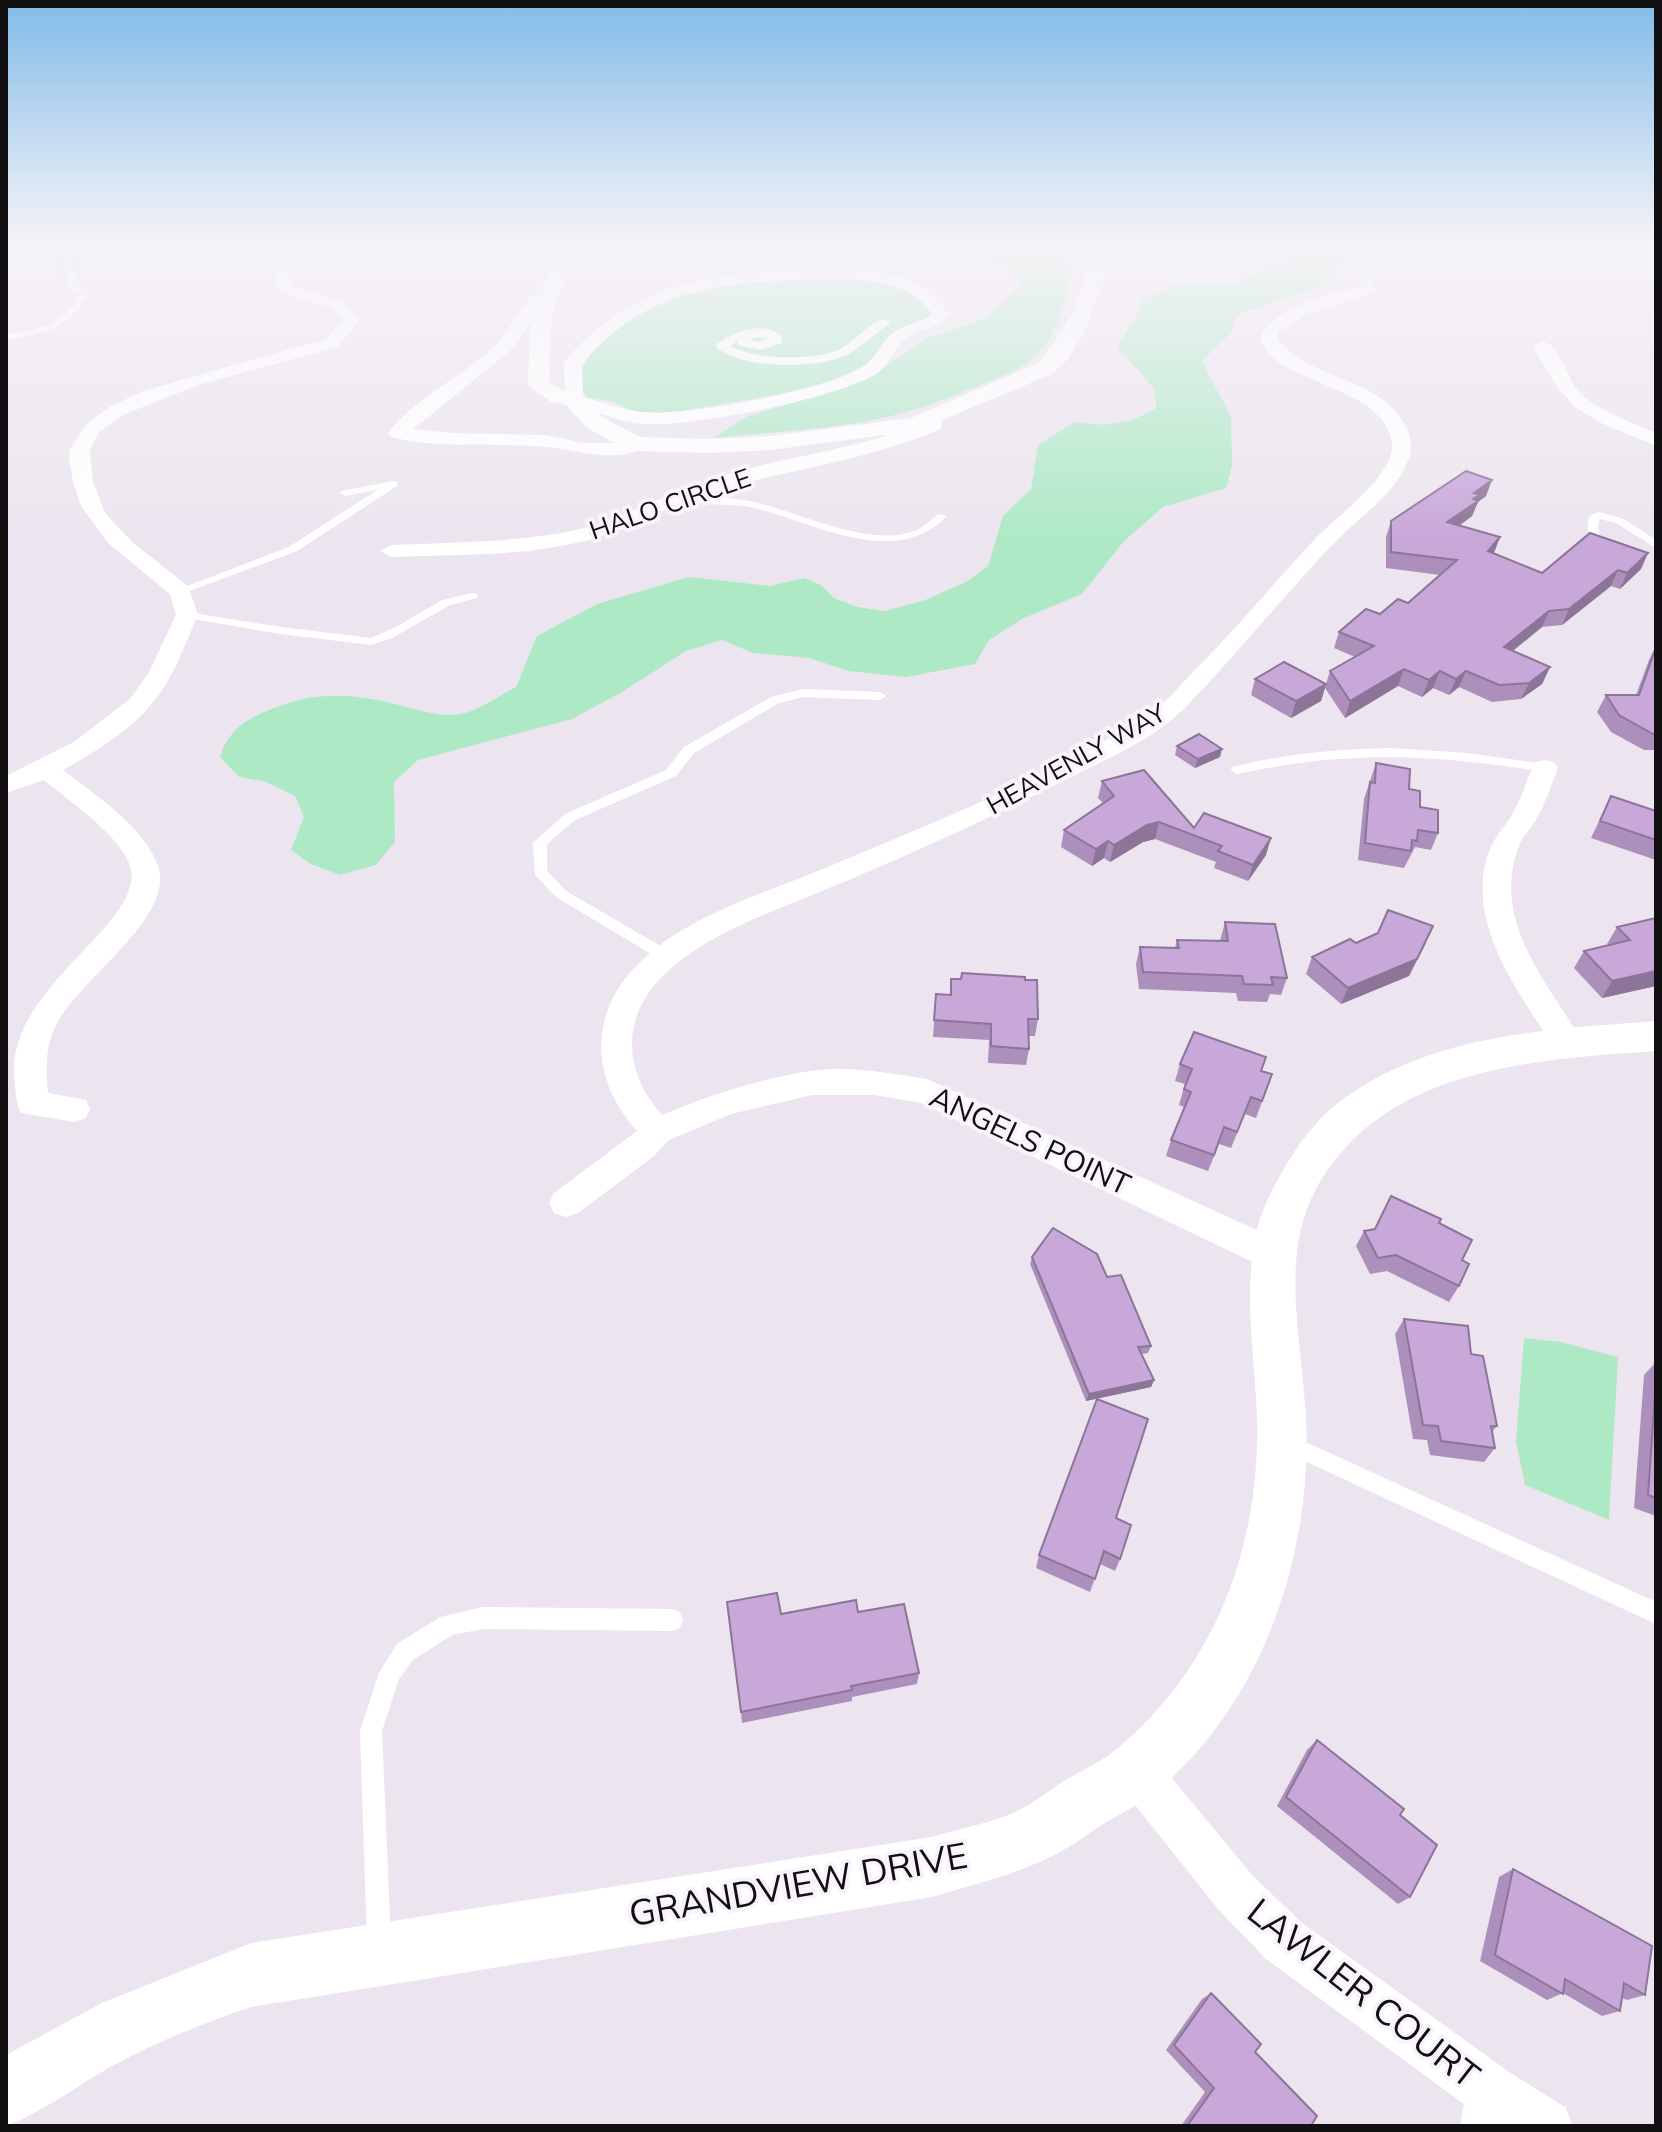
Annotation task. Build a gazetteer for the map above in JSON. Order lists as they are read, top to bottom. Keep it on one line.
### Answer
{"streets":{"street":["HALO CIRCLE","HEAVENLY WAY","ANGELS POINT","GRANDVIEW DRIVE","LAWLER COURT"]},"crossings":[["HEAVENLY WAY","ANGELS POINT"],["ANGELS POINT","GRANDVIEW DRIVE"],["GRANDVIEW DRIVE","LAWLER COURT"]]}
